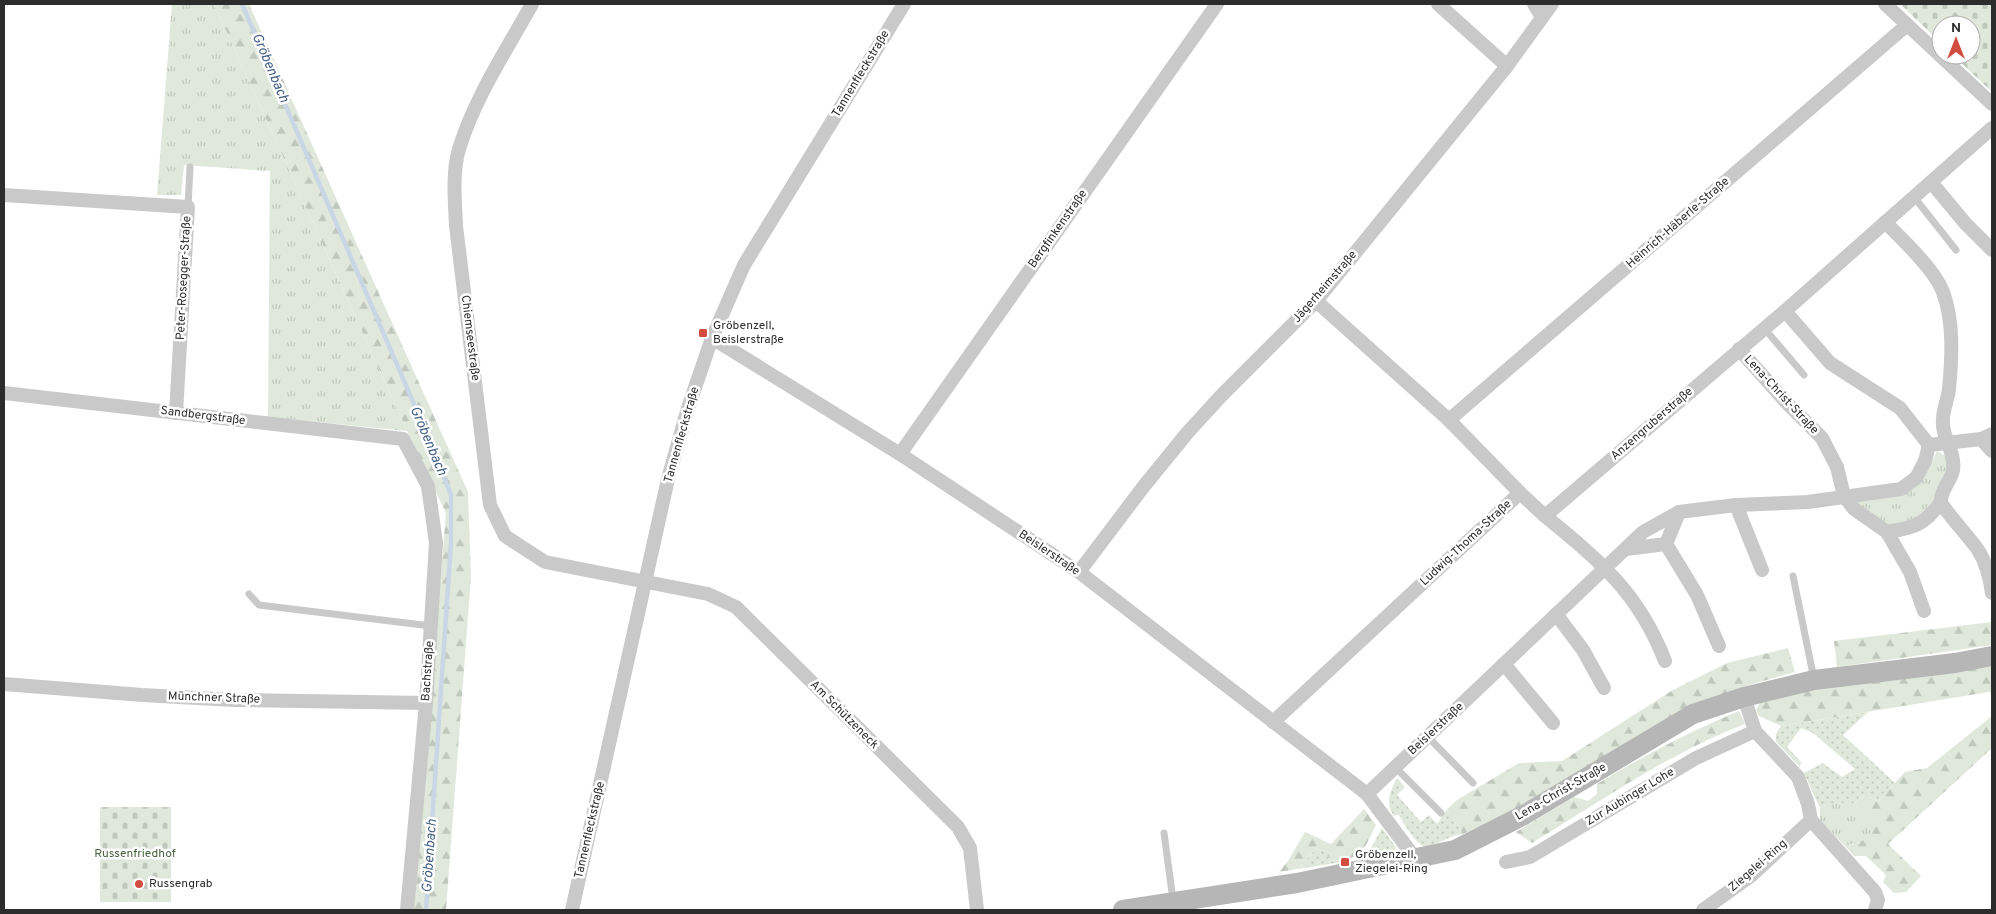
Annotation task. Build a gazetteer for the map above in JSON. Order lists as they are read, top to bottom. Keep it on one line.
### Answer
{"streets":{"street":["Tannenfleckstraße","Heinrich-Häberle-Straße","Bergfinkenstraße","Peter-Rosegger-Straße","Jägerheimstraße","Chiemseestraße","Lena-Christ-Straße","Sandbergstraße","Anzengruberstraße","Ludwig-Thoma-Straße","Beislerstraße","Bachstraße","Münchner Straße","Am Schützeneck","Zur Aubinger Lohe","Ziegelei-Ring"]},"crossings":[["Tannenfleckstraße","Chiemseestraße"],["Tannenfleckstraße","Beislerstraße"],["Tannenfleckstraße","Am Schützeneck"],["Heinrich-Häberle-Straße","Ludwig-Thoma-Straße"],["Bergfinkenstraße","Beislerstraße"],["Peter-Rosegger-Straße","Sandbergstraße"],["Jägerheimstraße","Ludwig-Thoma-Straße"],["Jägerheimstraße","Beislerstraße"],["Chiemseestraße","Am Schützeneck"],["Lena-Christ-Straße","Anzengruberstraße"],["Lena-Christ-Straße","Beislerstraße"],["Sandbergstraße","Bachstraße"],["Ludwig-Thoma-Straße","Beislerstraße"],["Bachstraße","Münchner Straße"]],"water":["Gröbenbach"],"parks":["Russenfriedhof"],"places":{"transit":["Gröbenzell, Beislerstraße","Gröbenzell, Ziegelei-Ring"],"other":["Russengrab"]},"north":"top"}
